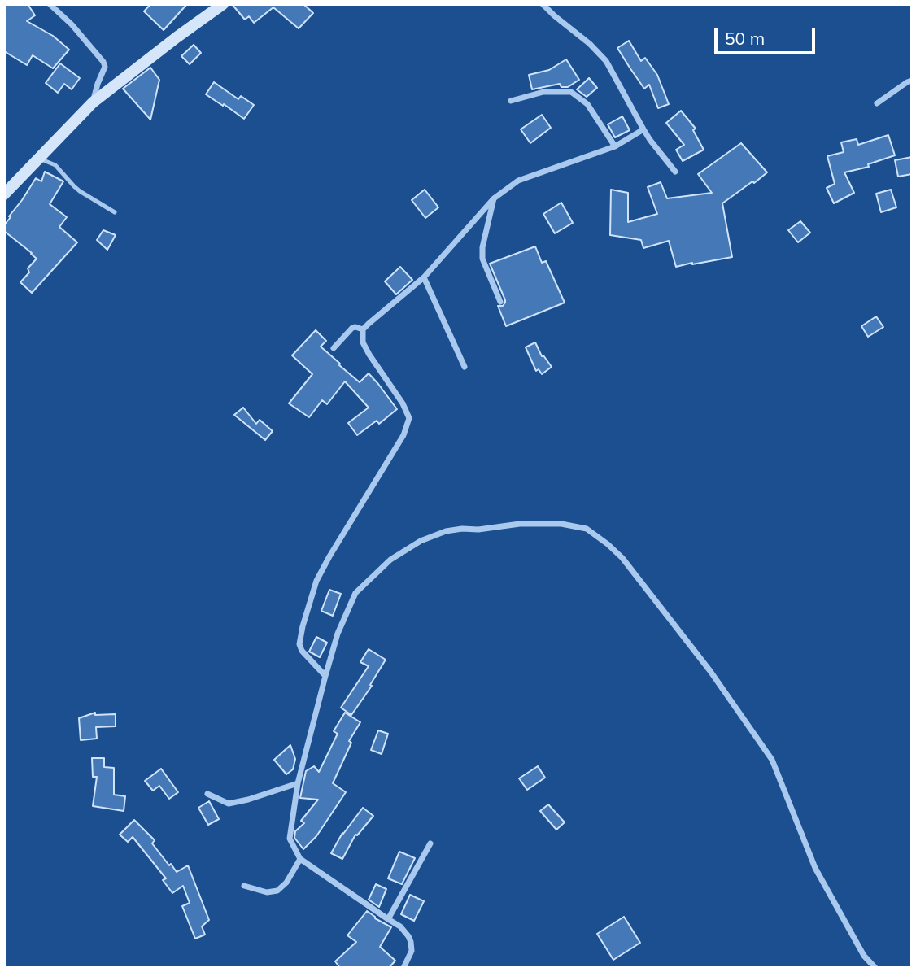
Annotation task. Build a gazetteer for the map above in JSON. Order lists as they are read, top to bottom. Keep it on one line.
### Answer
{"scale_bar":"50 m"}
